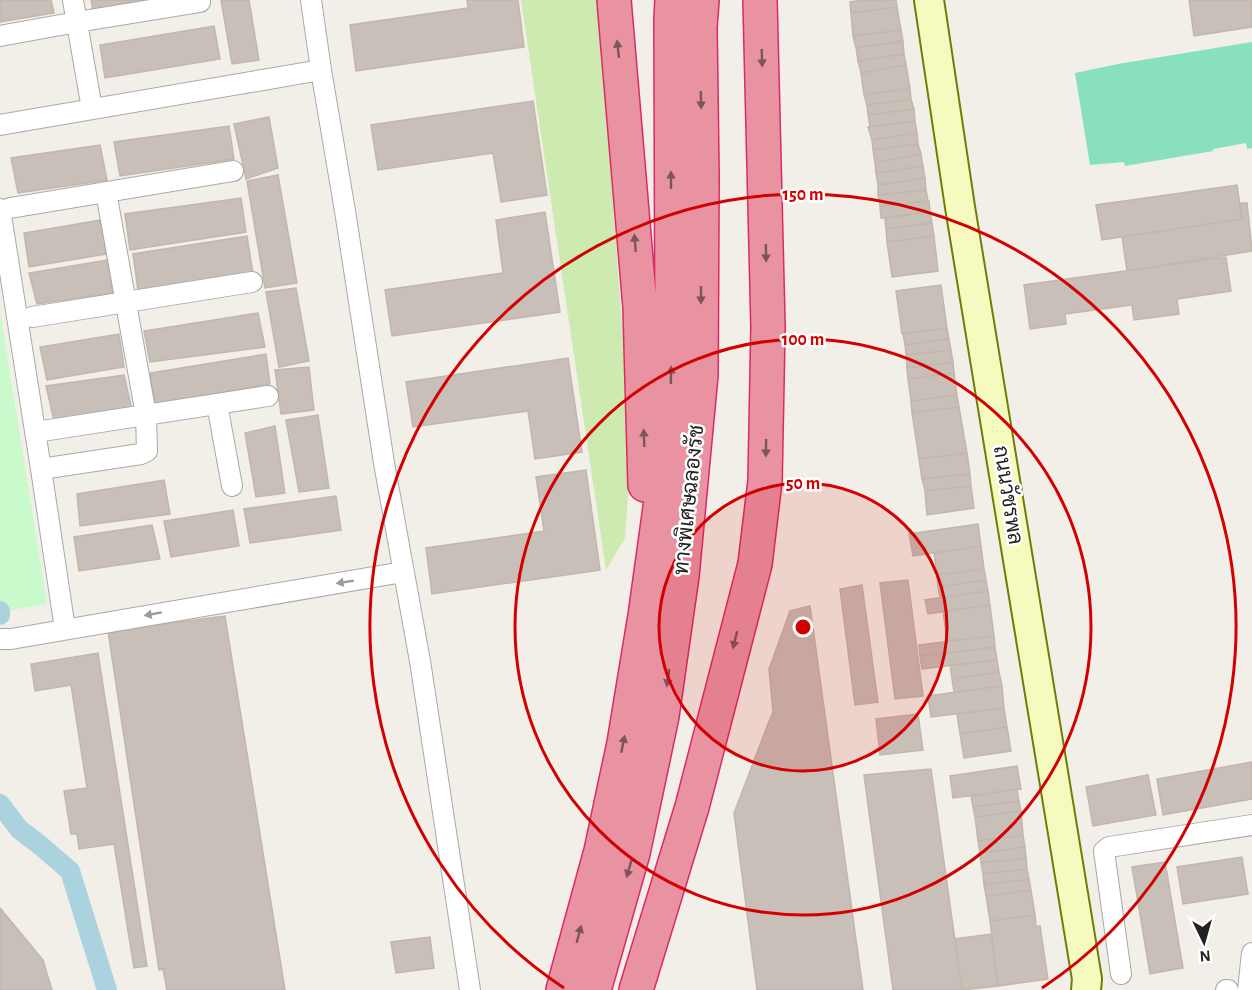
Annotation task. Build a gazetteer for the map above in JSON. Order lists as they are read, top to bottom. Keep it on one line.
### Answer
{"streets":{"highway":["ทางพิเศษฉลองรัช"],"main road":["ถนนวัชรพล"]},"north":"bottom","rings":["150 m","100 m","50 m"]}
